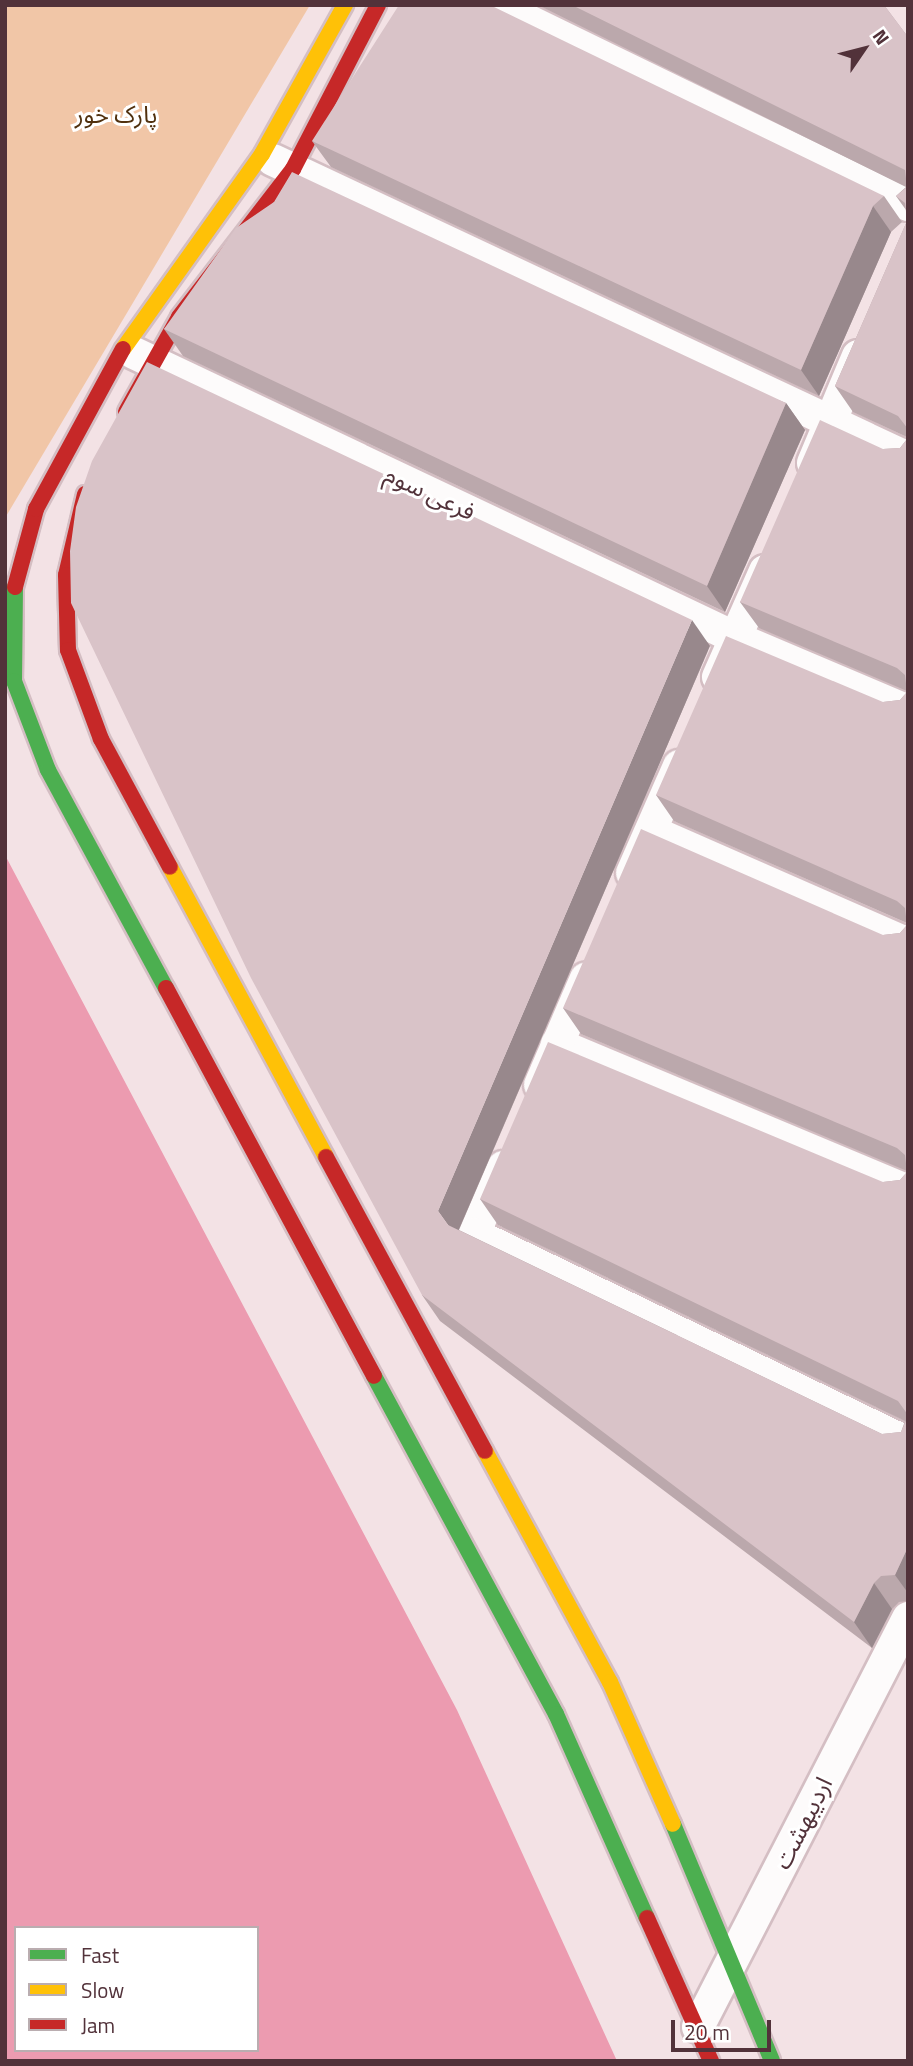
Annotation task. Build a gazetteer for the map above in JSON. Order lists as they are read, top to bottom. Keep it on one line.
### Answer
{"streets":{"street":["فرعی سوم","اردیبهشت"]},"parks":["پارک خور"],"legend":["Fast","Slow","Jam"],"scale_bar":"20 m","north":"top right"}
